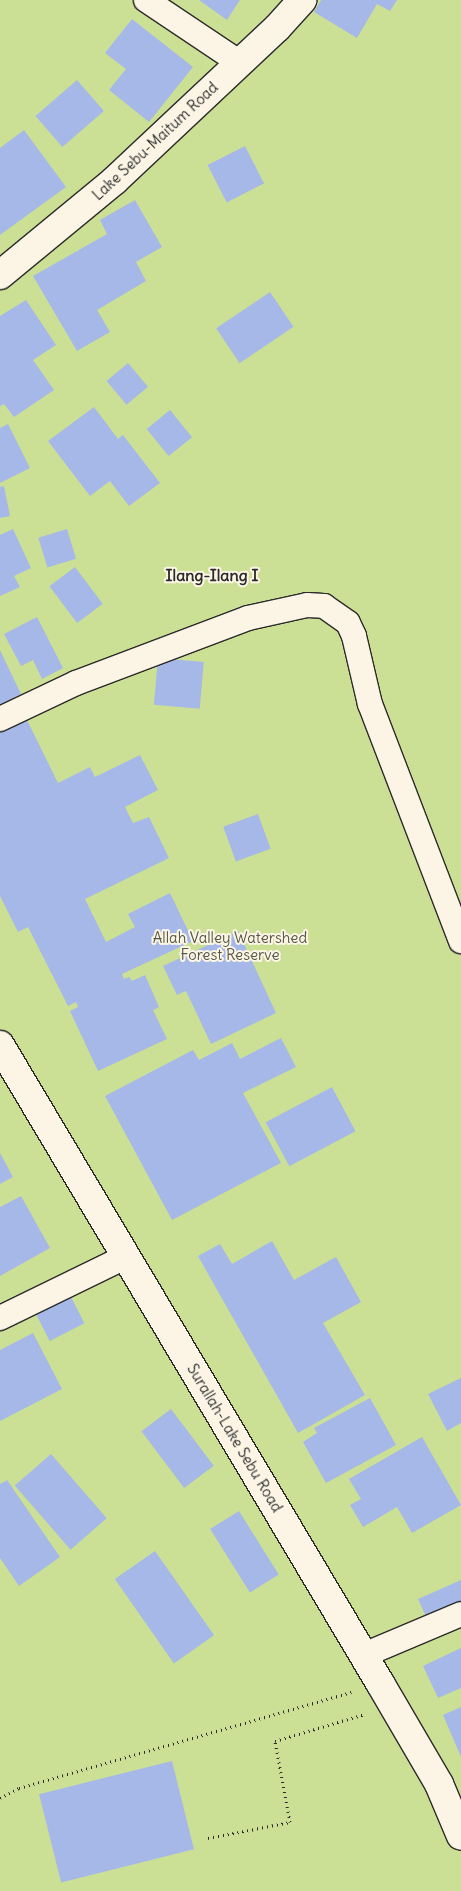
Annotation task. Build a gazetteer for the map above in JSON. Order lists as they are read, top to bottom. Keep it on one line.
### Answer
{"streets":{"main road":["Lake Sebu-Maitum Road","Surallah-Lake Sebu Road"]},"districts":["Ilang-Ilang I"],"parks":["Allah Valley Watershed Forest Reserve"]}
